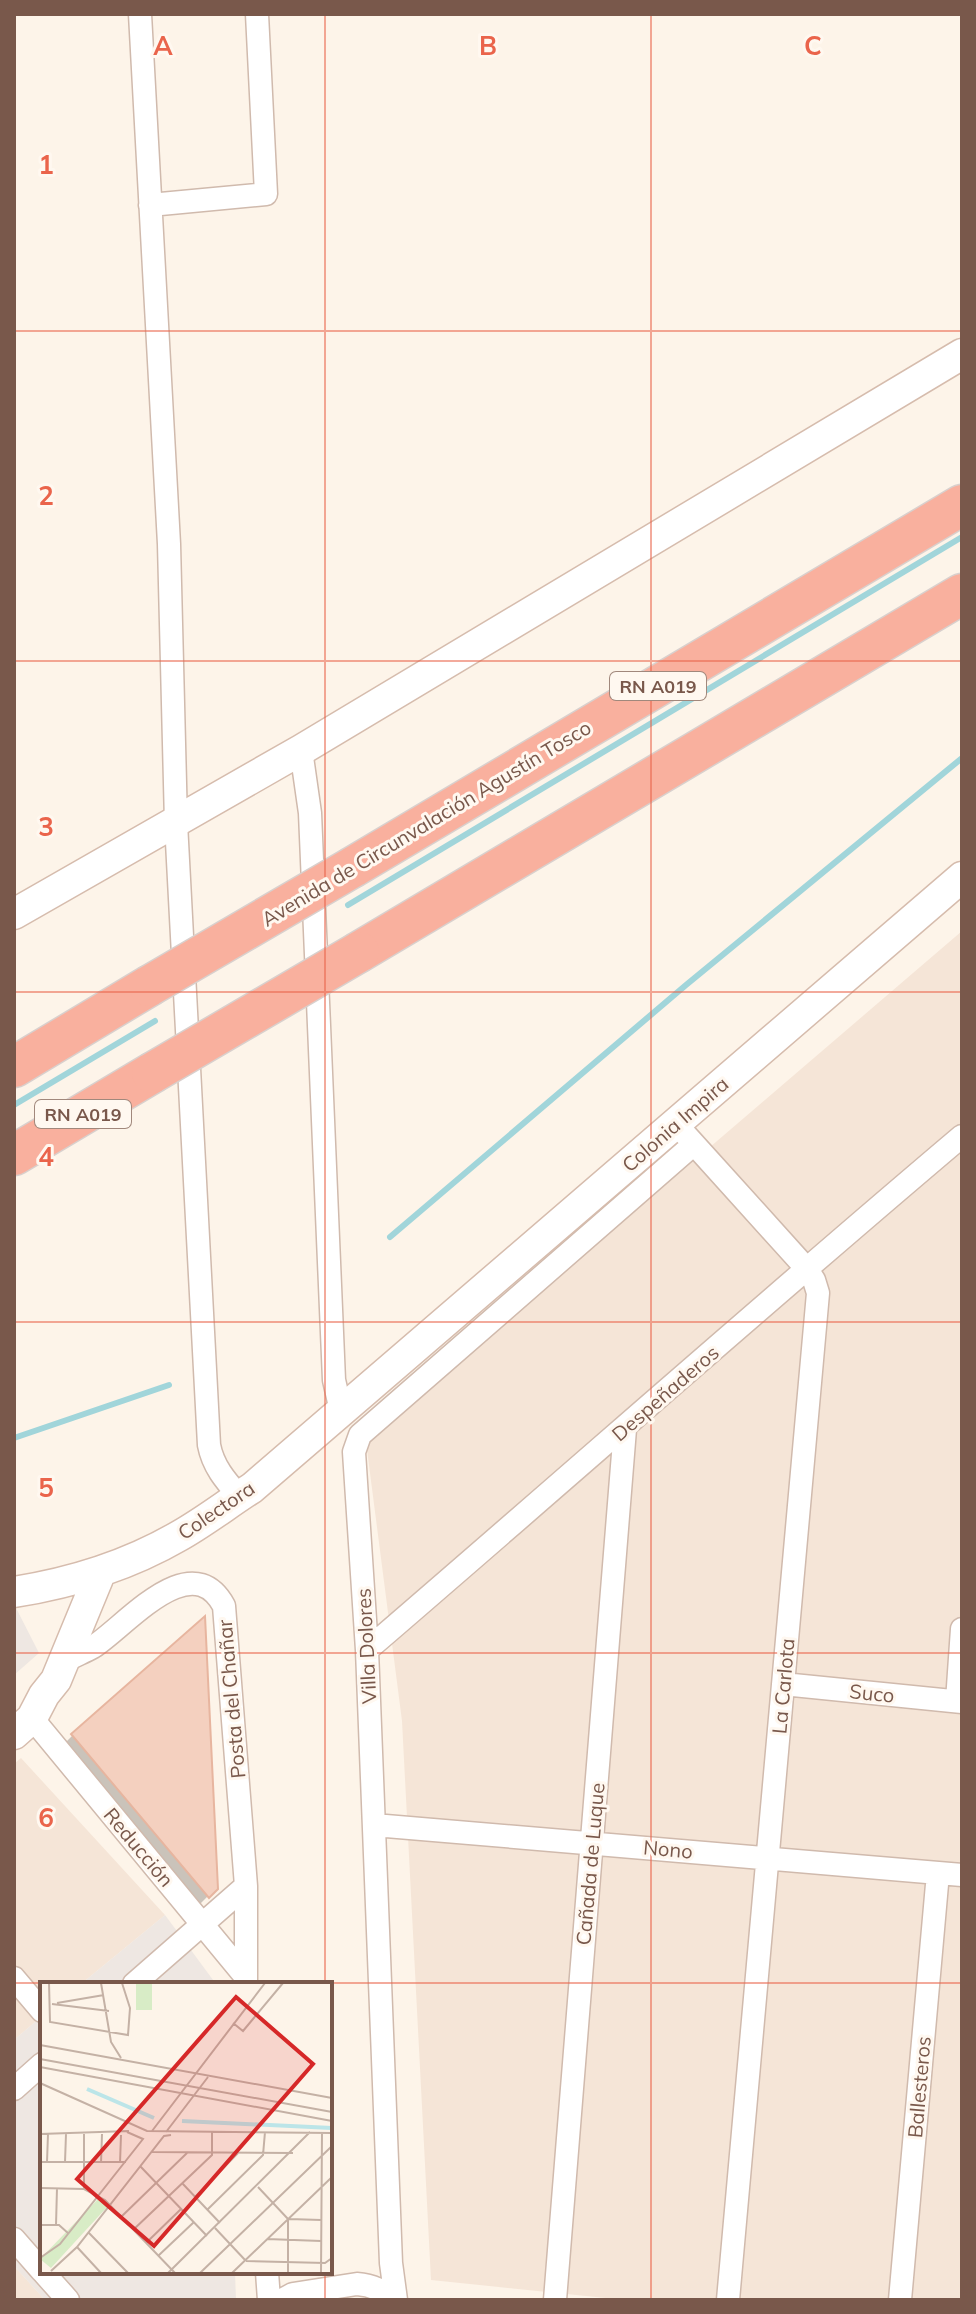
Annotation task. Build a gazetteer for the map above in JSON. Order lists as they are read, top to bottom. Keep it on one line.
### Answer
{"streets":{"highway":["RN A019","Avenida de Circunvalación Agustín Tosco"],"street":["Colonia Impira","Despeñaderos","Colectora","Villa Dolores","La Carlota","Suco","Posta del Chañar","Reducción","Nono","Cañada de Luque","Ballesteros"]},"crossings":[["Colonia Impira","Colectora"],["Colonia Impira","Villa Dolores"],["Colonia Impira","La Carlota"],["Despeñaderos","Villa Dolores"],["Despeñaderos","La Carlota"],["Despeñaderos","Cañada de Luque"],["Villa Dolores","La Carlota"],["Villa Dolores","Nono"],["La Carlota","Suco"],["La Carlota","Nono"],["Posta del Chañar","Reducción"],["Nono","Cañada de Luque"],["Nono","Ballesteros"]],"grid":{"columns":["A","B","C"],"rows":["1","2","3","4","5","6"]}}
